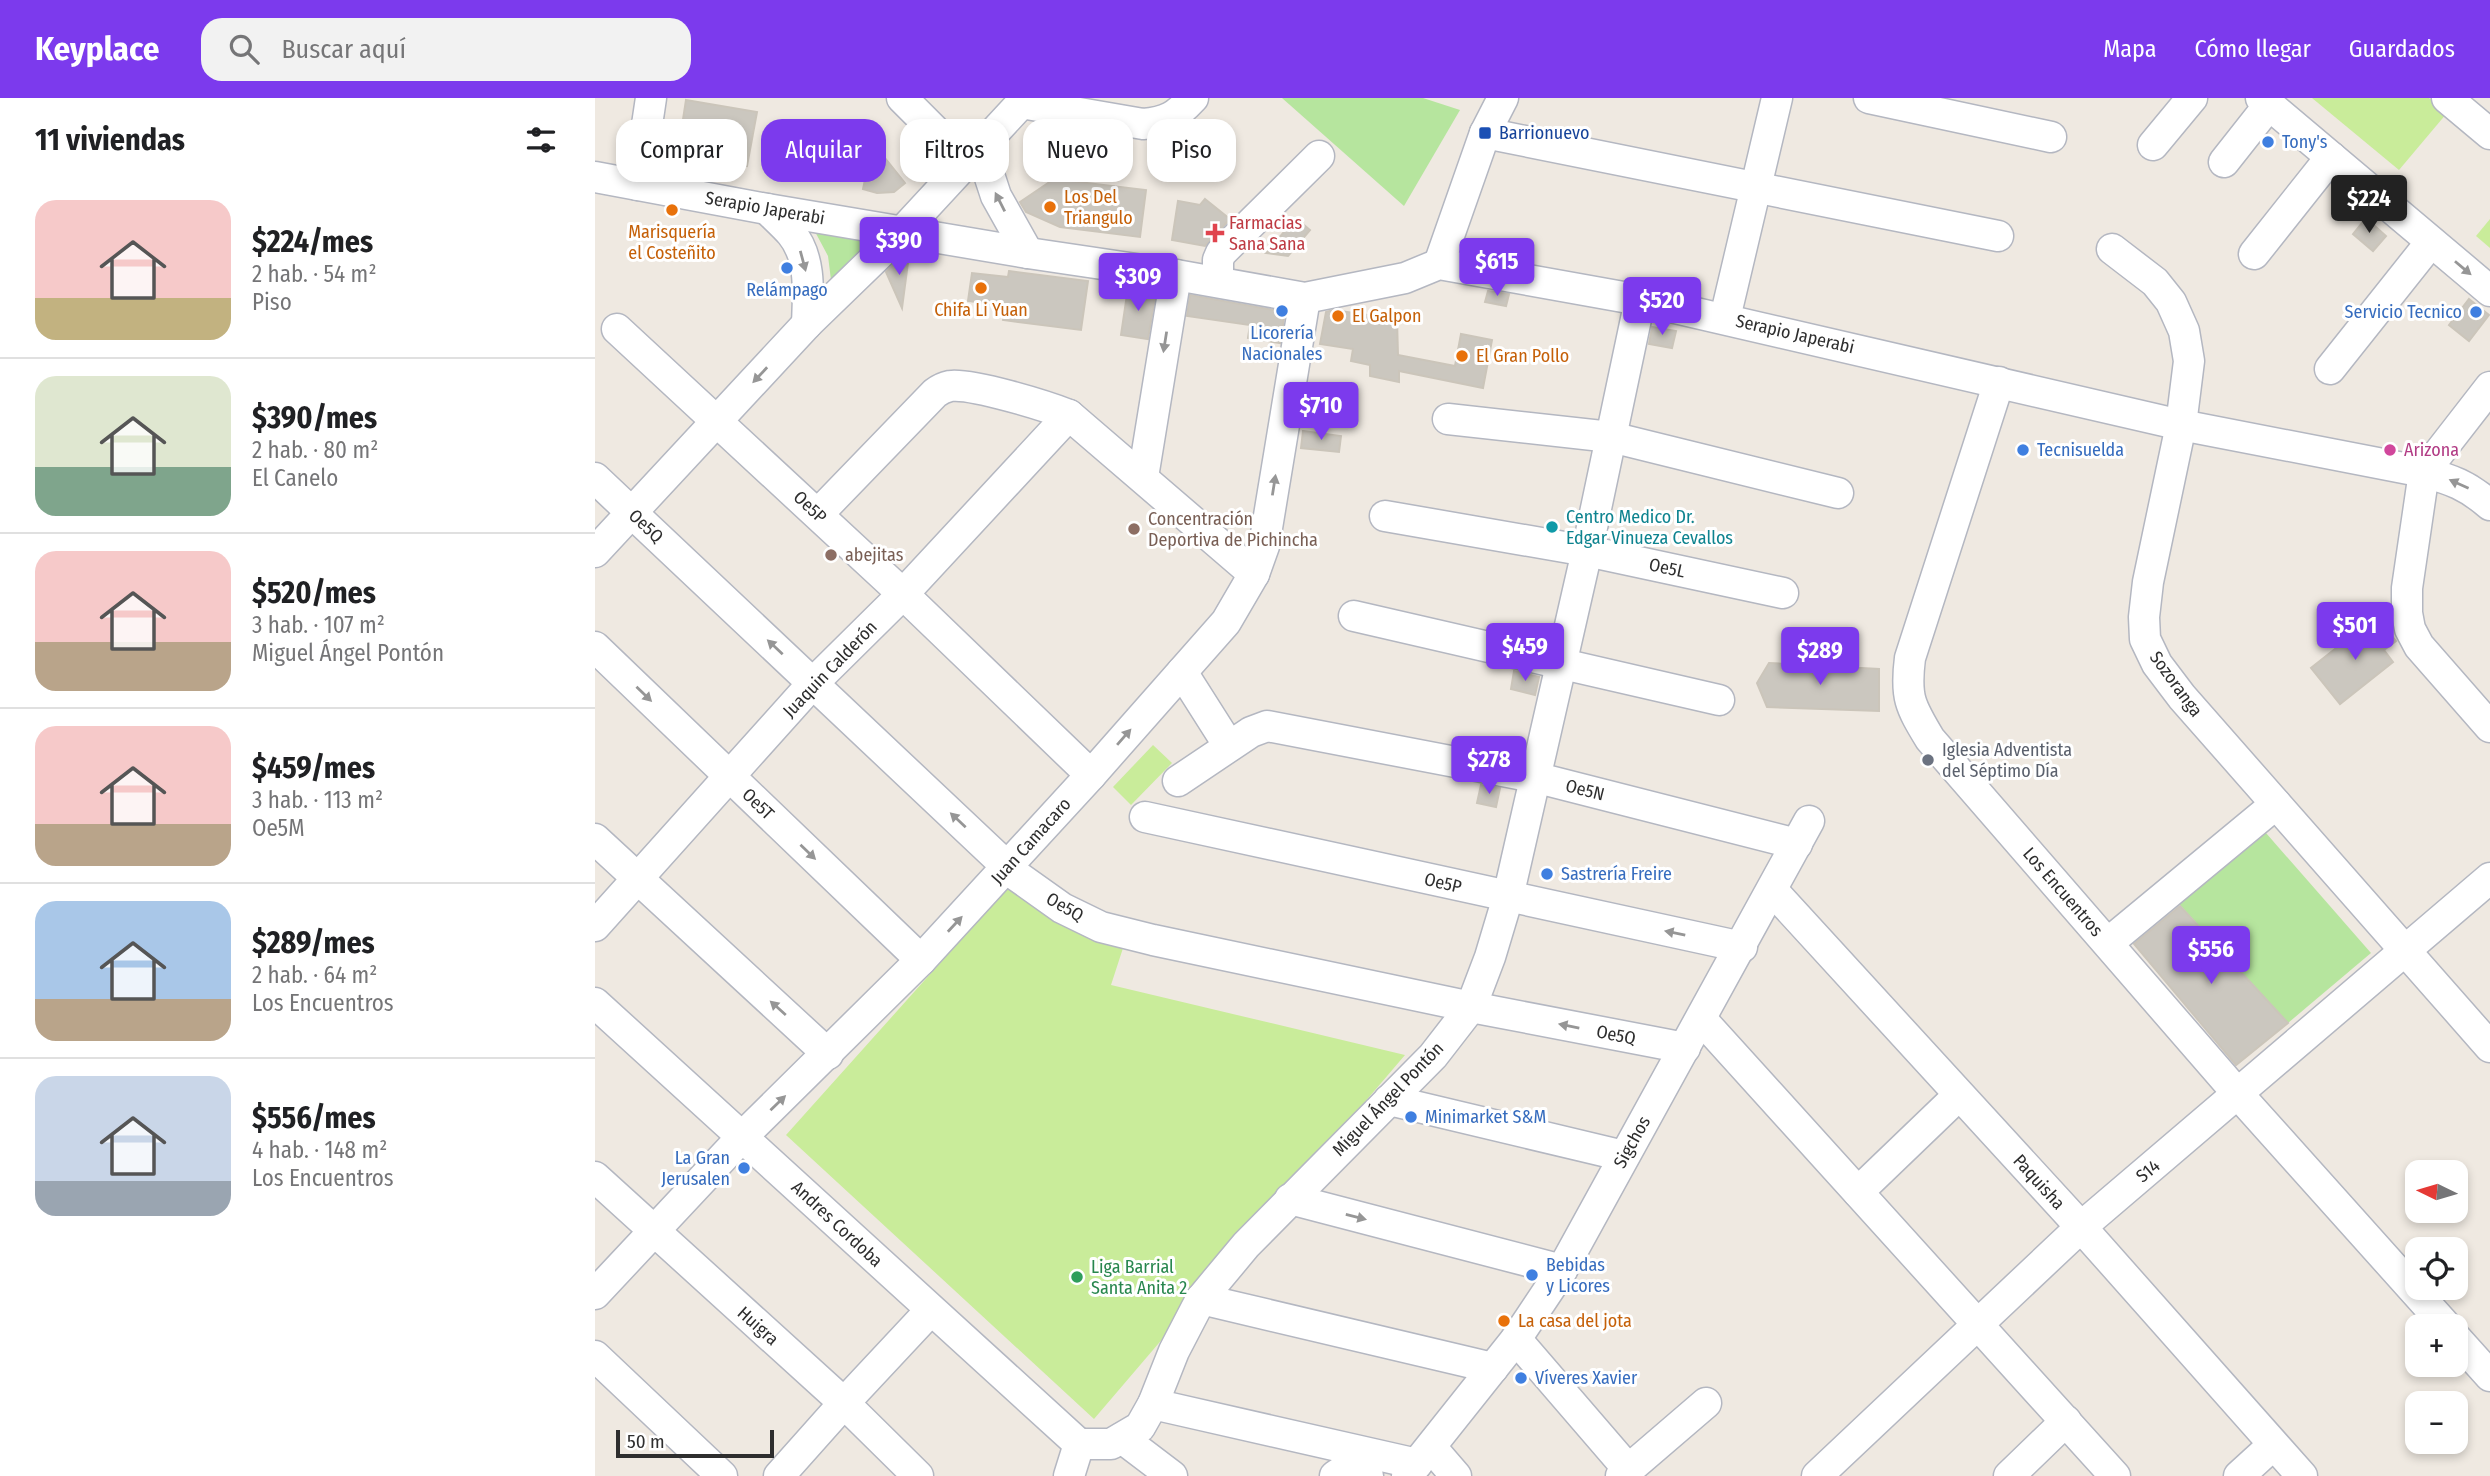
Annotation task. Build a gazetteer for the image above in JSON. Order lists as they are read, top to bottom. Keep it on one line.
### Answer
{"streets":{"street":["Serapio Japerabi","Oe5P","Oe5Q","Oe5L","Juaquin Calderón","Sozoranga","Oe5N","Oe5T","Juan Camacaro","Los Encuentros","Miguel Ángel Pontón","Sigchos","S14","Paquisha","Andres Cordoba","Huigra"]},"crossings":[["Serapio Japerabi","Sozoranga"],["Serapio Japerabi","Juan Camacaro"],["Serapio Japerabi","Los Encuentros"],["Serapio Japerabi","Miguel Ángel Pontón"],["Oe5P","Juaquin Calderón"],["Oe5P","Juan Camacaro"],["Oe5P","Miguel Ángel Pontón"],["Oe5P","Sigchos"],["Oe5Q","Juaquin Calderón"],["Oe5Q","Juan Camacaro"],["Oe5Q","Miguel Ángel Pontón"],["Oe5Q","Sigchos"],["Oe5L","Miguel Ángel Pontón"],["Juaquin Calderón","Oe5T"],["Sozoranga","S14"],["Oe5N","Miguel Ángel Pontón"],["Oe5N","Sigchos"],["Oe5T","Juan Camacaro"],["Juan Camacaro","Andres Cordoba"],["Juan Camacaro","Huigra"],["Los Encuentros","S14"],["Sigchos","Paquisha"],["S14","Paquisha"]],"places":{"transit":["Barrionuevo"],"other":["Tony's","Los Del Triangulo","Marisquería el Costeñito","Relámpago","Chifa Li Yuan","Licorería Nacionales","Servicio Tecnico","El Galpon","El Gran Pollo","Tecnisuelda","Arizona","Centro Medico Dr. Edgar Vinueza Cevallos","Concentración Deportiva de Pichincha","abejitas","Iglesia Adventista del Séptimo Día","Sastrería Freire","Minimarket S&M","La Gran Jerusalen","Bebidas y Licores","Liga Barrial Santa Anita 2","La casa del jota","Víveres Xavier"],"health":["Farmacias Sana Sana"]},"scale_bar":"50 m","north":"left","page":{"header":"Keyplace","search":"Buscar aquí","nav":["Mapa","Cómo llegar","Guardados"],"heading":"11 viviendas","chip":["Comprar","Alquilar","Filtros","Nuevo","Piso"],"price":["$224","$390","$615","$309","$520","$710","$501","$459","$289","$278","$556"],"list":[{"name":"$224/mes","note":"2 hab. · 54 m² · Piso"},{"name":"$390/mes","note":"2 hab. · 80 m² · El Canelo"},{"name":"$520/mes","note":"3 hab. · 107 m² · Miguel Ángel Pontón"},{"name":"$459/mes","note":"3 hab. · 113 m² · Oe5M"},{"name":"$289/mes","note":"2 hab. · 64 m² · Los Encuentros"},{"name":"$556/mes","note":"4 hab. · 148 m² · Los Encuentros"}],"map_buttons":["+","−"],"scale":"50 m"}}
